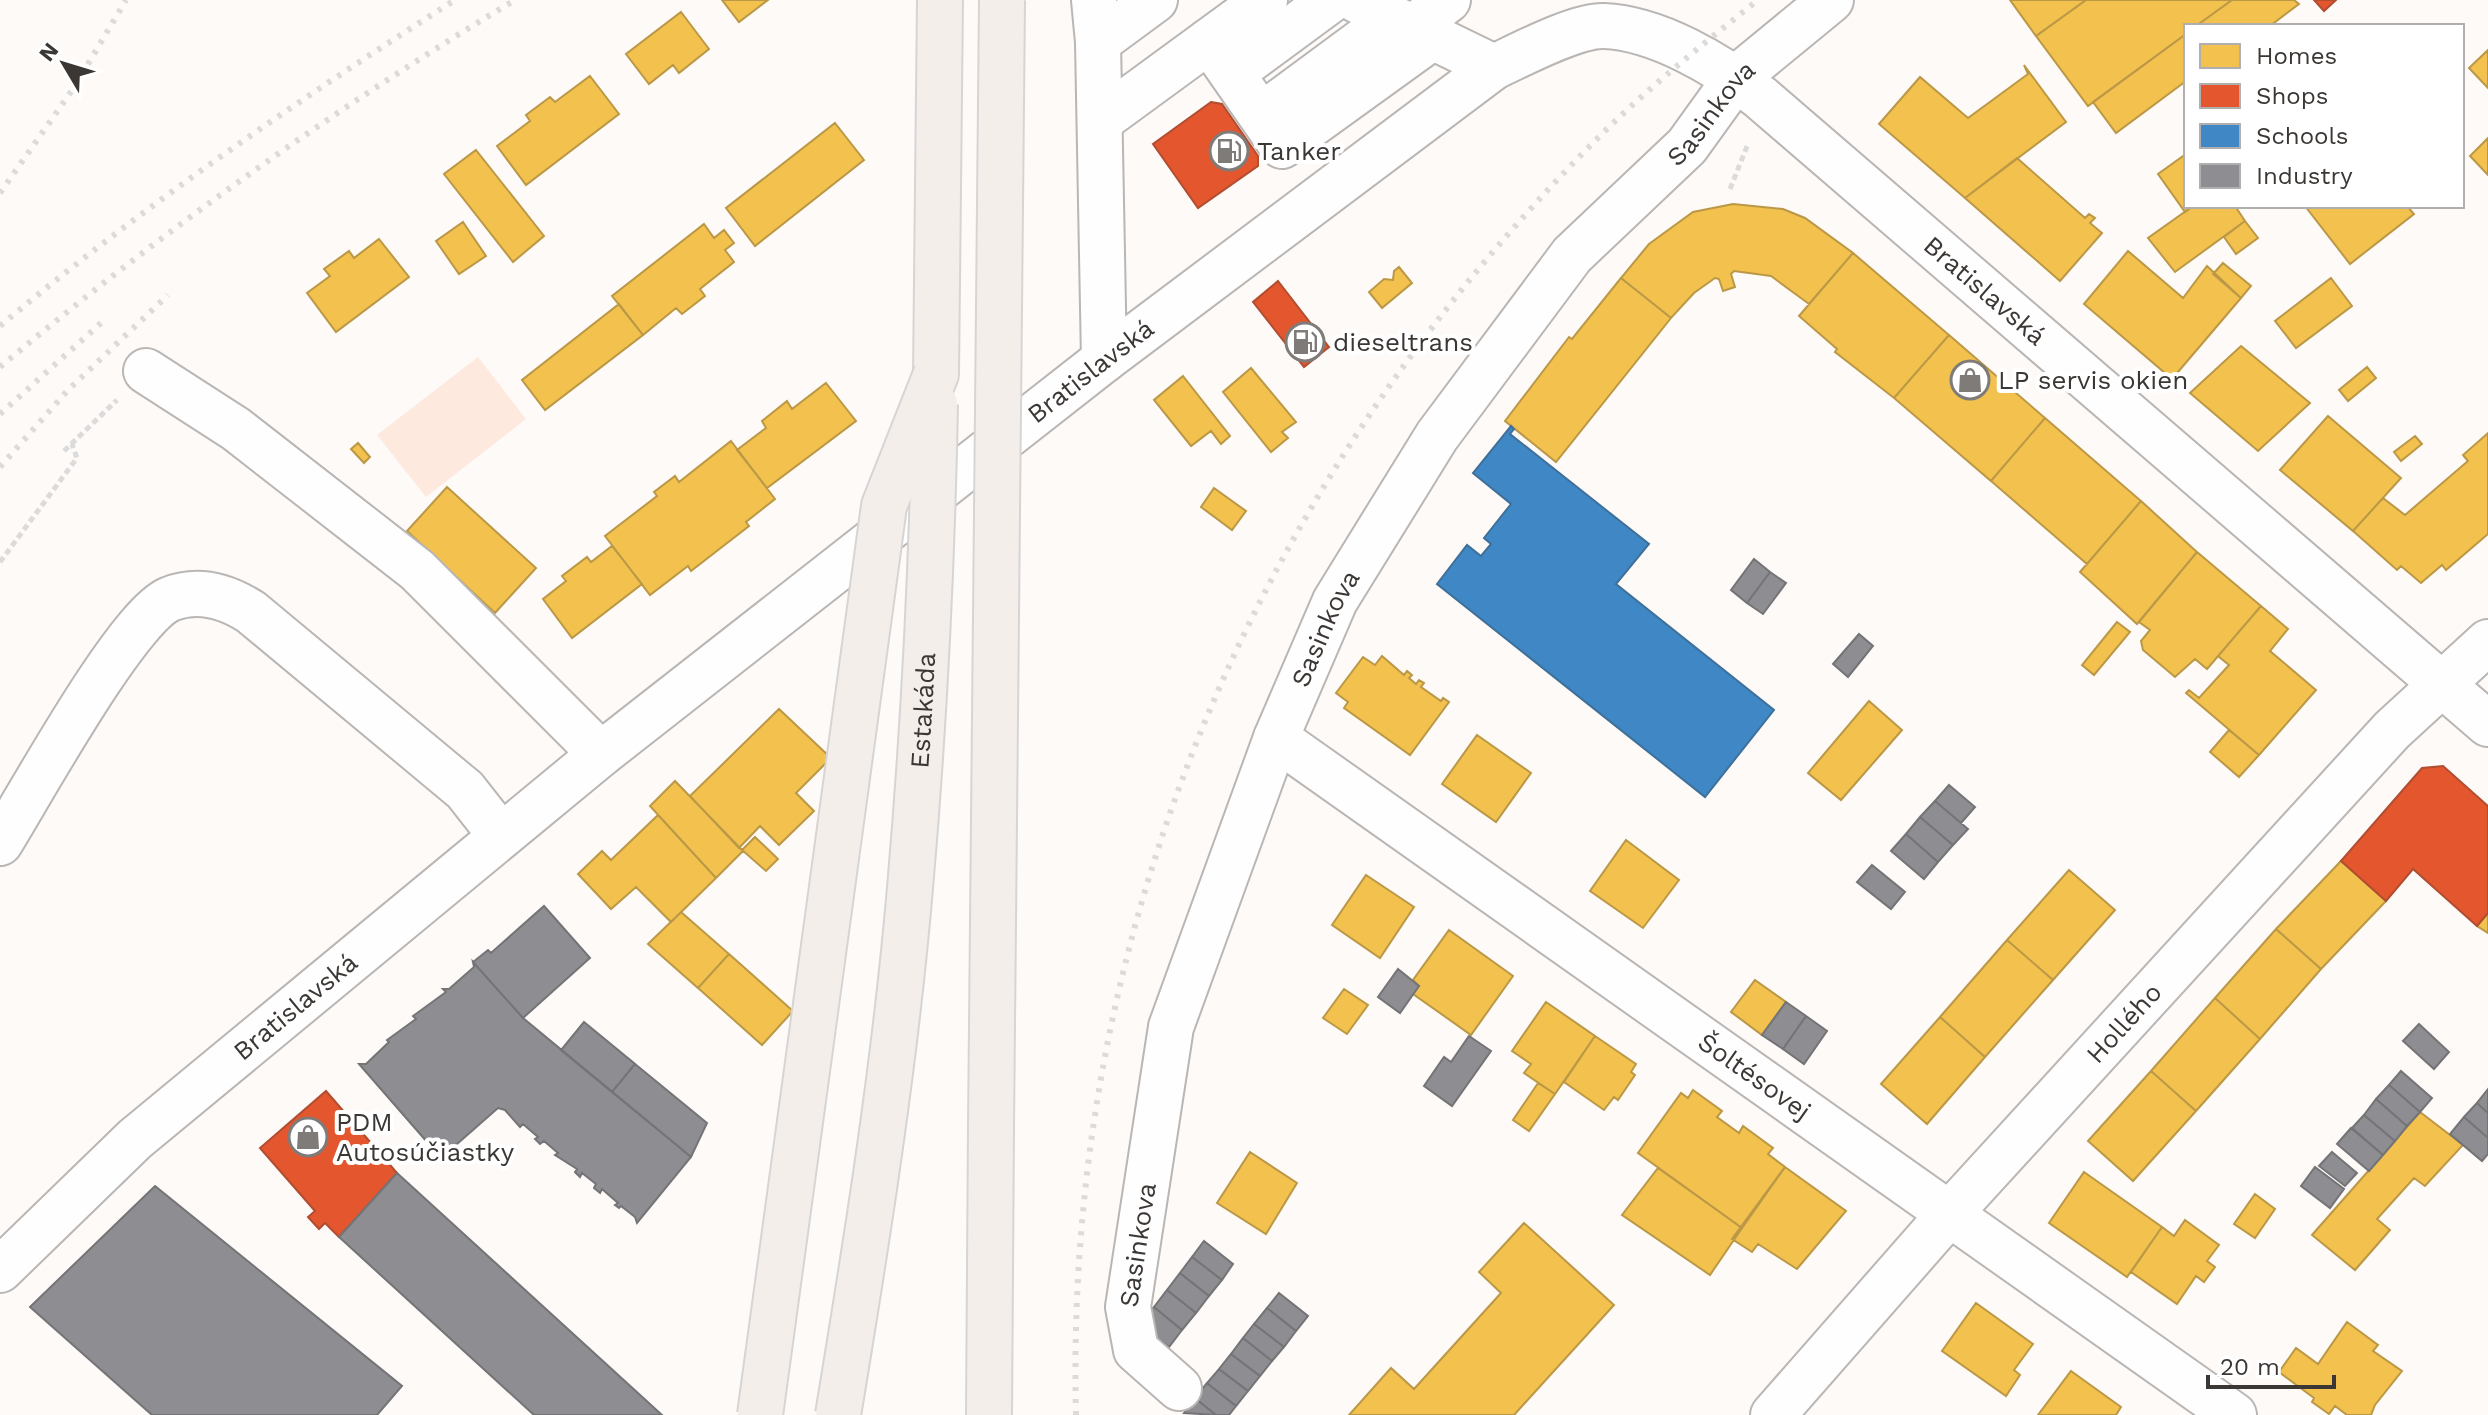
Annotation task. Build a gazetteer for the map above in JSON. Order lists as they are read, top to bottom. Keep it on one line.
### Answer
{"streets":{"main road":["Estakáda"],"street":["Sasinkova","Bratislavská","Hollého","Šoltésovej"]},"crossings":[["Sasinkova","Bratislavská"],["Sasinkova","Šoltésovej"],["Bratislavská","Hollého"],["Hollého","Šoltésovej"]],"places":{"fuel station":["Tanker","dieseltrans"],"shop":["LP servis okien","PDM Autosúčiastky"]},"legend":["Homes","Shops","Schools","Industry"],"scale_bar":"20 m","north":"top left"}
